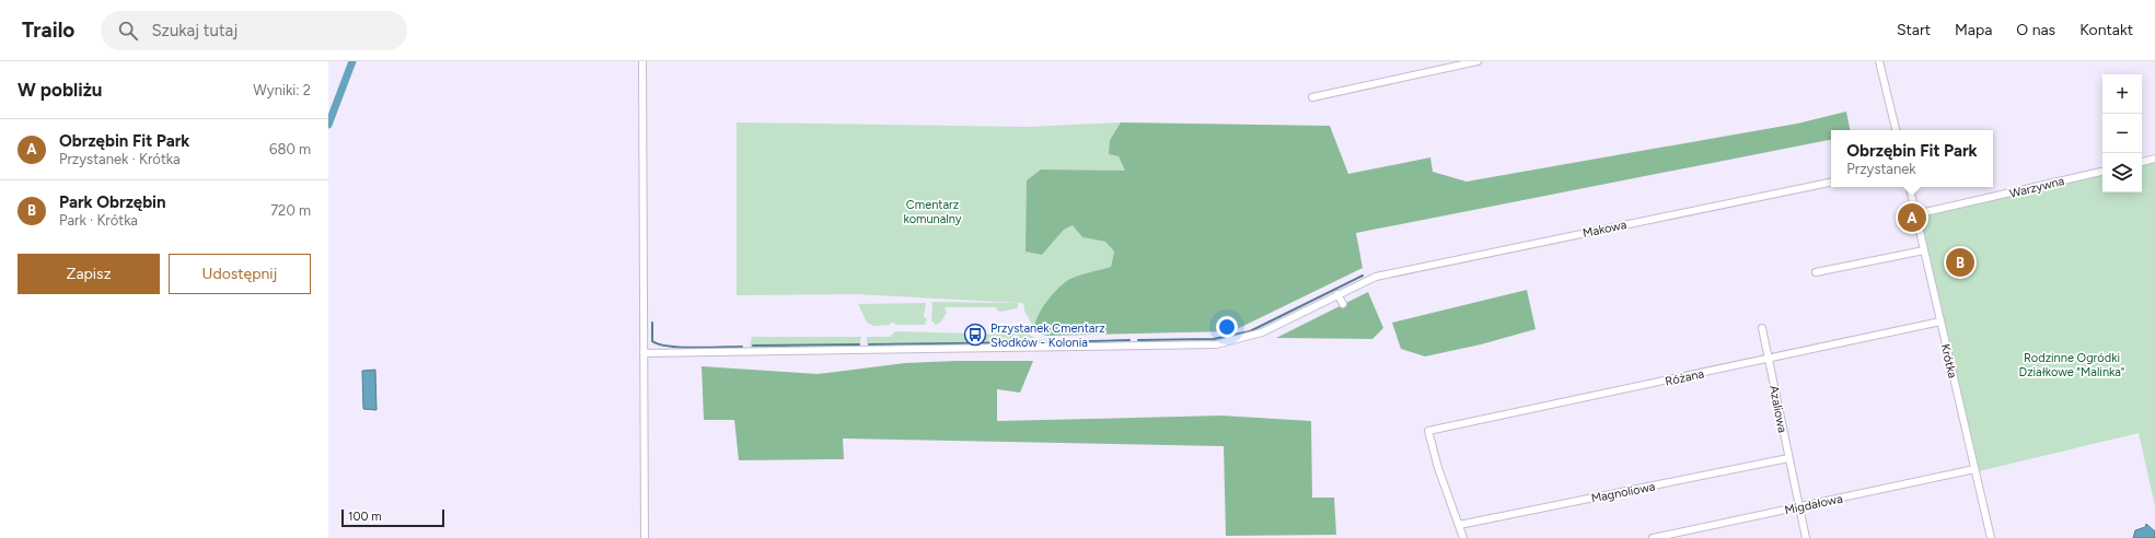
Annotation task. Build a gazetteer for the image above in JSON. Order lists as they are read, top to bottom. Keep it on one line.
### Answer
{"streets":{"street":["Warzywna","Makowa","Krótka","Różana","Azaliowa","Magnoliowa","Migdałowa"]},"crossings":[["Warzywna","Krótka"],["Krótka","Różana"],["Krótka","Migdałowa"],["Różana","Azaliowa"],["Różana","Magnoliowa"],["Azaliowa","Magnoliowa"],["Azaliowa","Migdałowa"]],"parks":["Cmentarz komunalny","Rodzinne Ogródki Działkowe \"Malinka\""],"places":{"bus stop":["Przystanek Cmentarz Słodków - Kolonia"]},"scale_bar":"100 m","page":{"header":"Trailo","search":"Szukaj tutaj","nav":["Start","Mapa","O nas","Kontakt"],"heading":["W pobliżu","Wyniki: 2"],"map_buttons":["+","−"],"list":[{"mark":"A","name":"Obrzębin Fit Park","note":"Przystanek · Krótka","value":"680 m"},{"mark":"B","name":"Park Obrzębin","note":"Park · Krótka","value":"720 m"}],"popup":["Obrzębin Fit Park","Przystanek"],"pins":["A","B"],"buttons":["Zapisz","Udostępnij"],"scale":"100 m"}}
